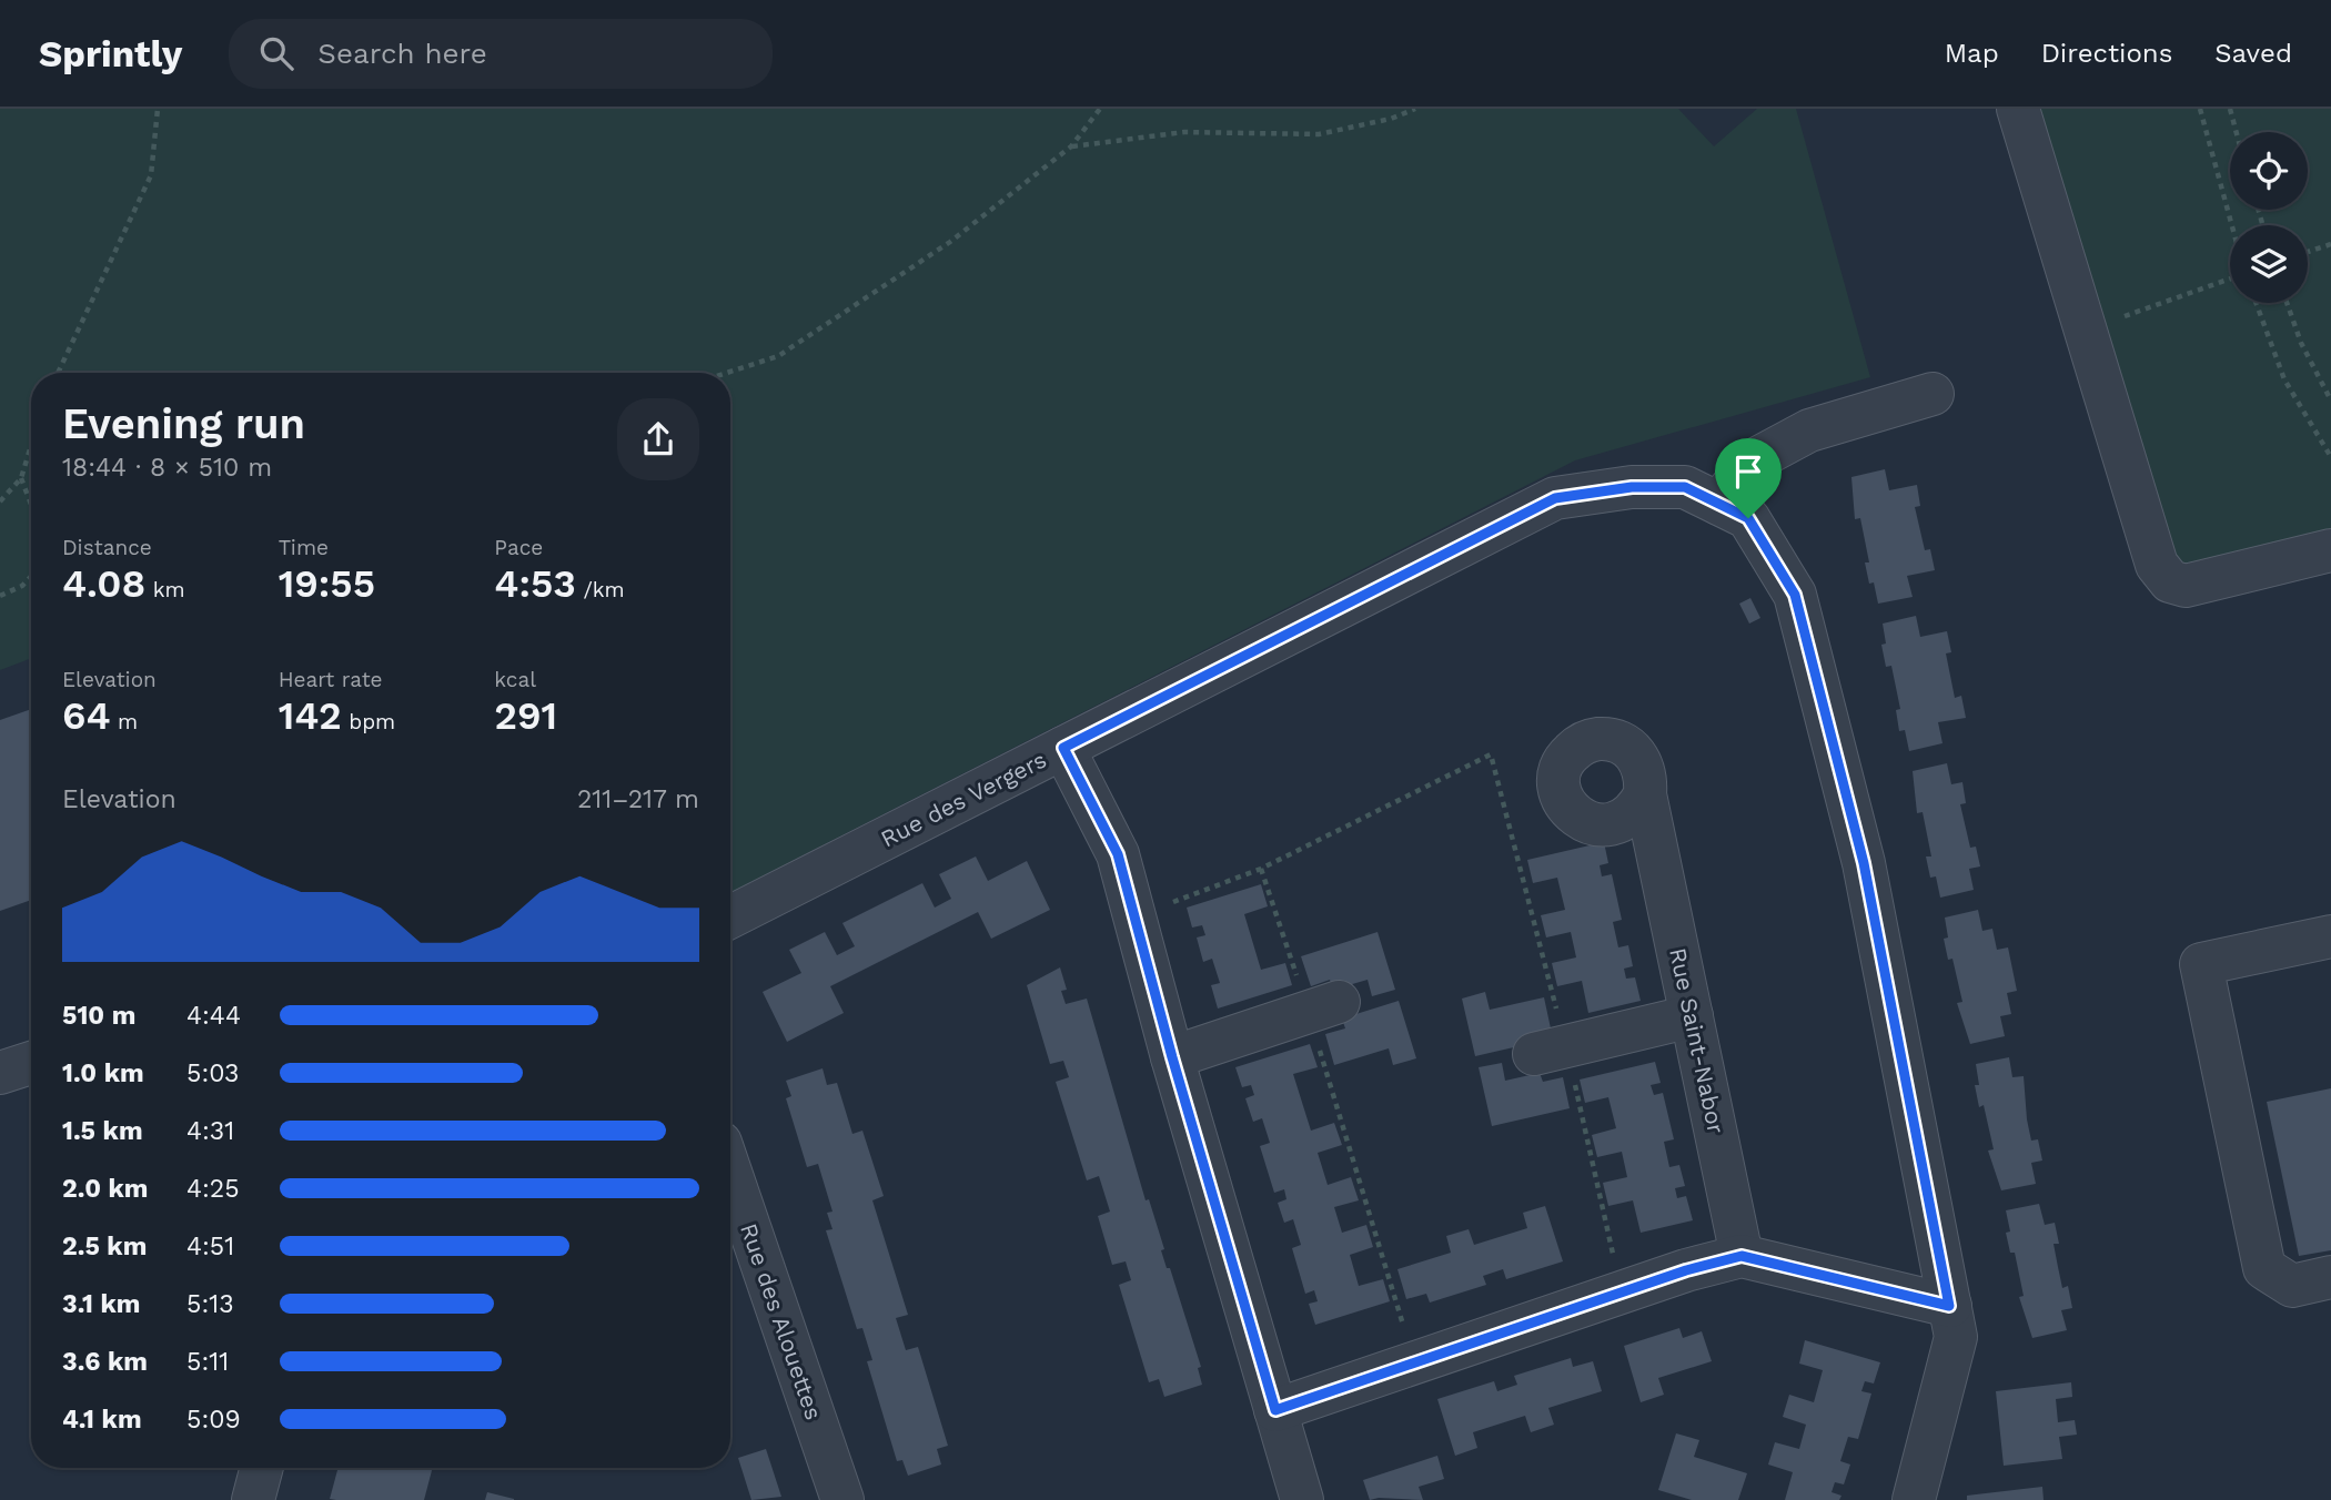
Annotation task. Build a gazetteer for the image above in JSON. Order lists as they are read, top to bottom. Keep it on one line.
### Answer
{"streets":{"street":["Rue des Vergers","Rue Saint-Nabor","Rue des Alouettes"]},"page":{"header":"Sprintly","search":"Search here","nav":["Map","Directions","Saved"],"heading":["Evening run","18:44 · 8 × 510 m"],"stats":[["Distance","4.08 km"],["Time","19:55"],["Pace","4:53 /km"],["Elevation","64 m"],["Heart rate","142 bpm"],["kcal","291"]],"chart":["Elevation","211–217 m"],"list":[{"name":"510 m","note":"4:44"},{"name":"1.0 km","note":"5:03"},{"name":"1.5 km","note":"4:31"},{"name":"2.0 km","note":"4:25"},{"name":"2.5 km","note":"4:51"},{"name":"3.1 km","note":"5:13"},{"name":"3.6 km","note":"5:11"},{"name":"4.1 km","note":"5:09"}]}}
